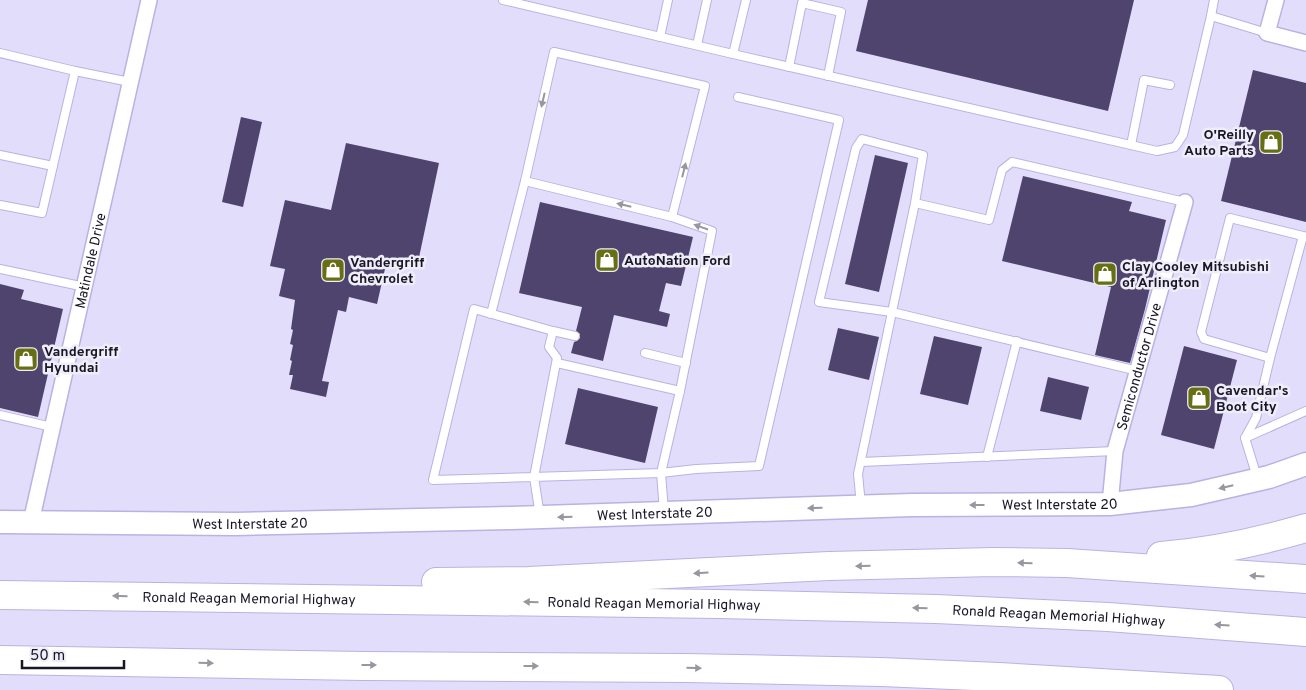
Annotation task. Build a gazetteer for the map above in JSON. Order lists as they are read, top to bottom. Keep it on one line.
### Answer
{"streets":{"highway":["Ronald Reagan Memorial Highway"],"main road":["West Interstate 20"],"street":["Matindale Drive","Semiconductor Drive"]},"crossings":[["Matindale Drive","West Interstate 20"],["Semiconductor Drive","West Interstate 20"]],"one_way":["West Interstate 20"],"places":{"shop":["O'Reilly Auto Parts","AutoNation Ford","Vandergriff Chevrolet","Clay Cooley Mitsubishi of Arlington","Vandergriff Hyundai","Cavendar's Boot City"]},"scale_bar":"50 m"}
